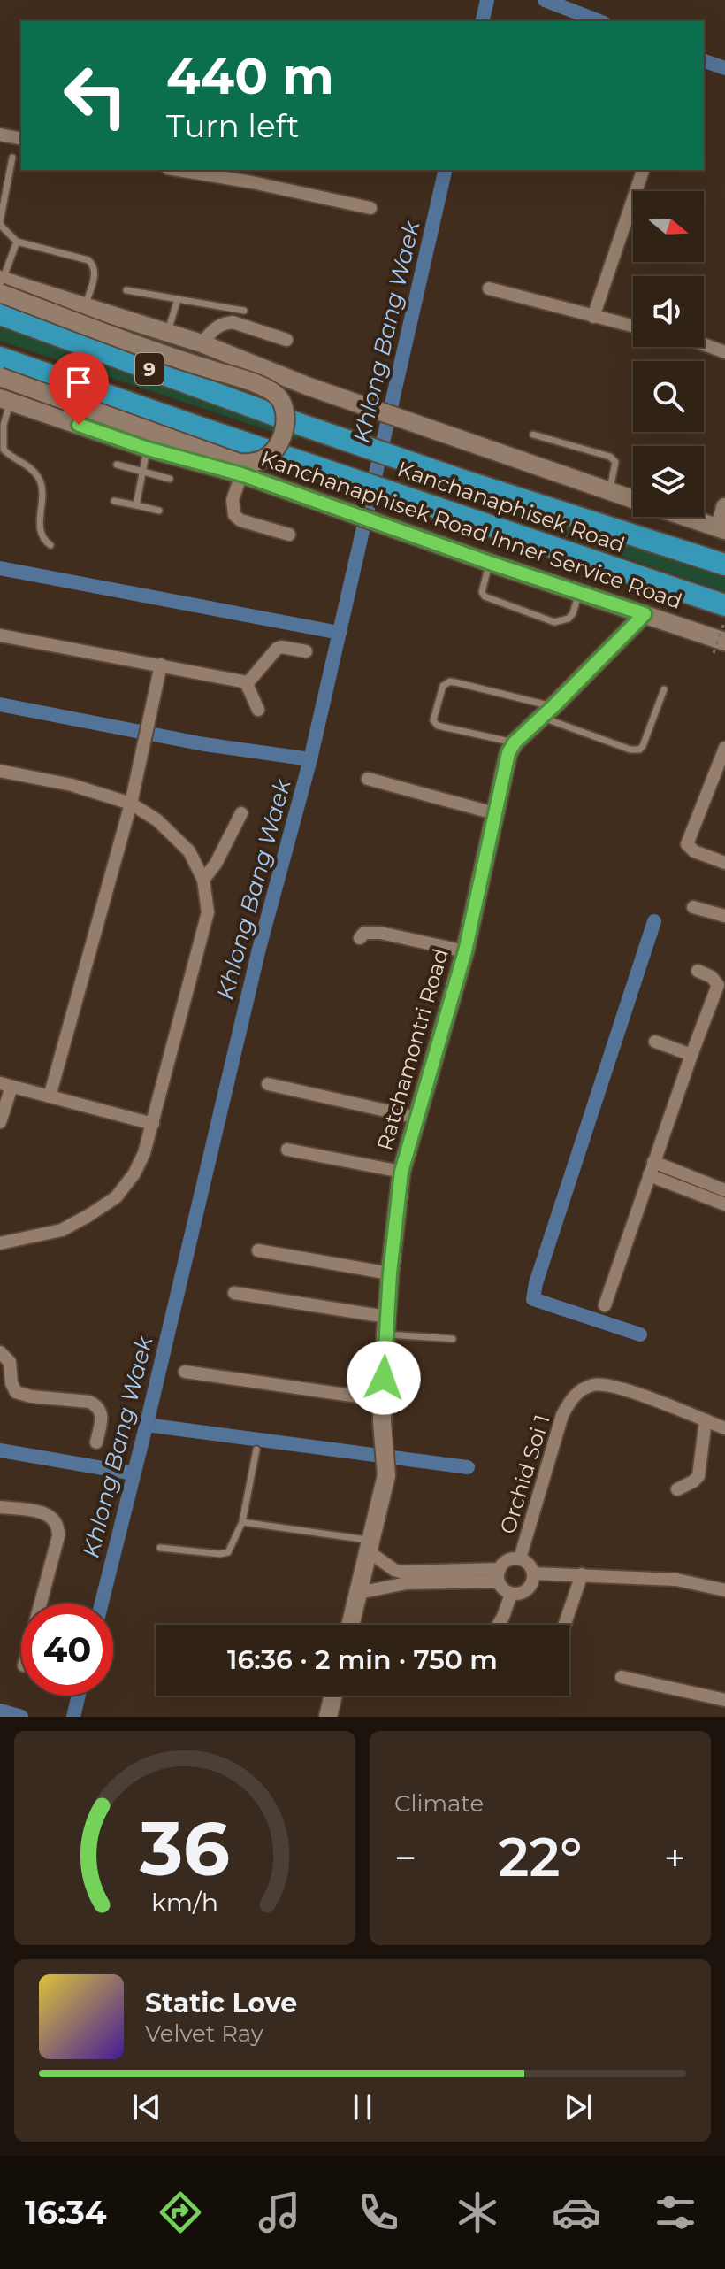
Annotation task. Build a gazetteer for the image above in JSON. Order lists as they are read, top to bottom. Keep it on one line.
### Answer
{"streets":{"highway":["9","Kanchanaphisek Road"],"main road":["Kanchanaphisek Road Inner Service Road","Ratchamontri Road"],"street":["Orchid Soi 1"]},"crossings":[["Kanchanaphisek Road Inner Service Road","Ratchamontri Road"]],"water":["Khlong Bang Waek"],"north":"right","page":{"turn":["440 m","Turn left"],"limit":"40","trip":"16:36 · 2 min · 750 m","tile":"Climate","heat":["−","22°","+"],"song":["Static Love","Velvet Ray"],"tabs":"16:34","gauge":["36","km/h"]}}
